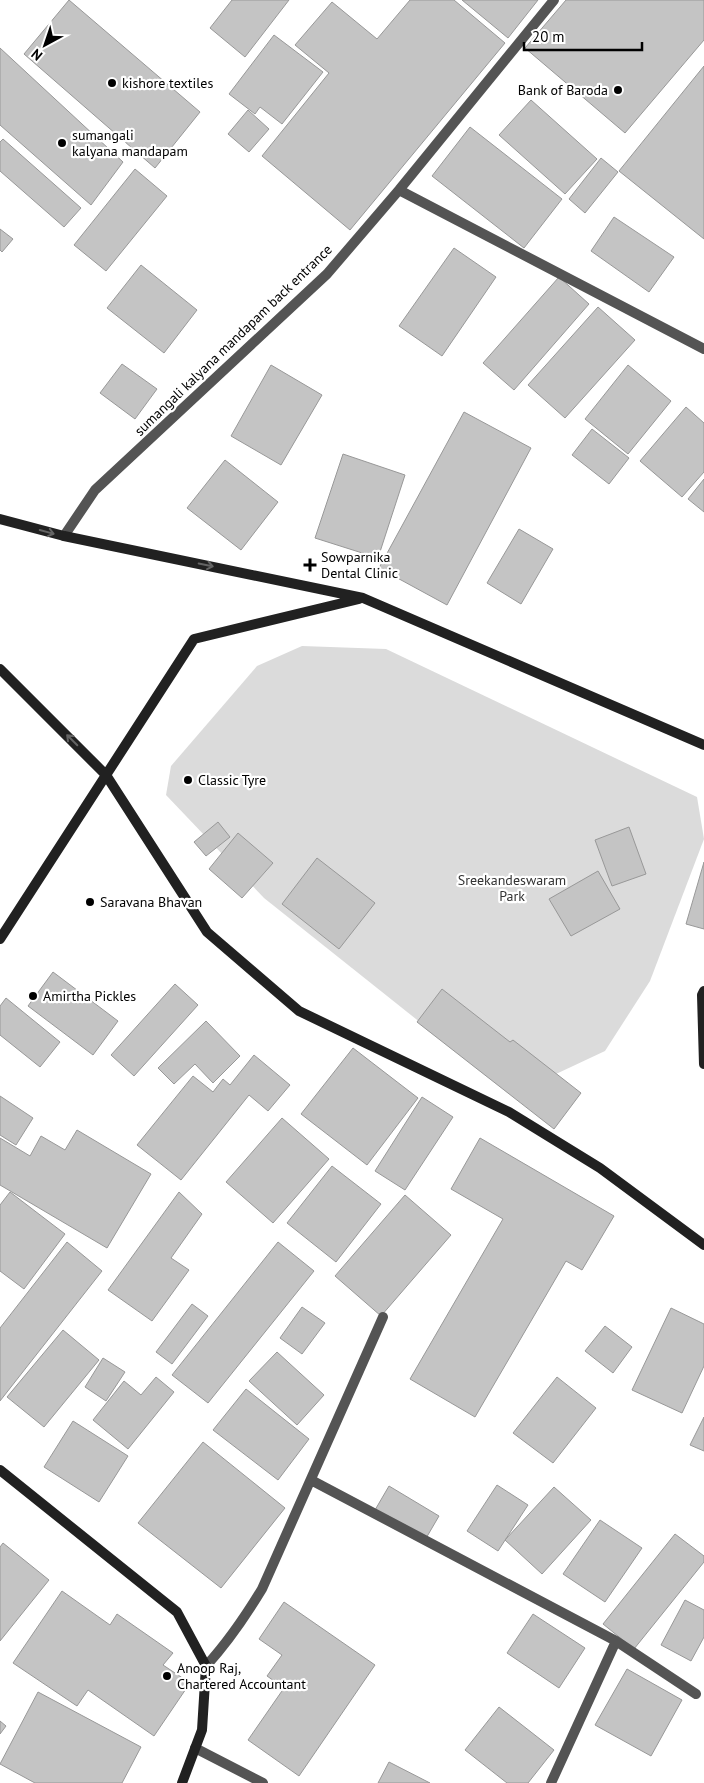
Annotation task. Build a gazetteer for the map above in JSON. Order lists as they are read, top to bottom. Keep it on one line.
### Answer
{"streets":{"street":["sumangali kalyana mandapam back entrance"]},"parks":["Sreekandeswaram Park"],"places":{"other":["kishore textiles","Bank of Baroda","sumangali kalyana mandapam","Classic Tyre","Saravana Bhavan","Amirtha Pickles","Anoop Raj, Chartered Accountant"],"health":["Sowparnika Dental Clinic"]},"scale_bar":"20 m","north":"bottom left"}
